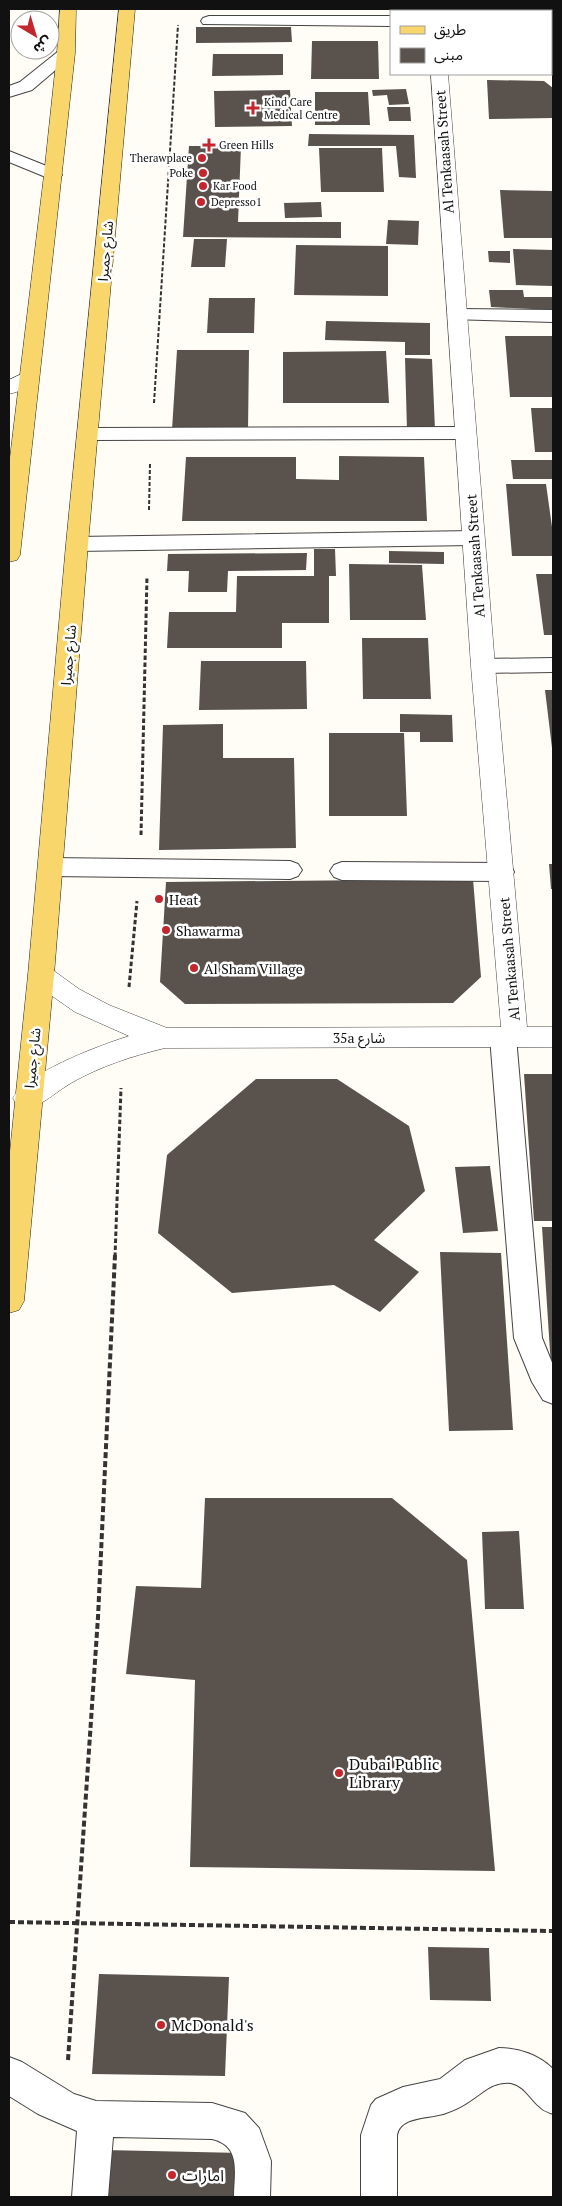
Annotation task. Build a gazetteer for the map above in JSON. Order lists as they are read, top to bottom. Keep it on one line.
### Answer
{"streets":{"main road":["شارع جميرا"],"street":["Al Tenkaasah Street","35a شارع"]},"crossings":[["Al Tenkaasah Street","35a شارع"],["شارع جميرا","35a شارع"]],"places":{"health":["Kind Care Medical Centre","Green Hills"],"other":["Therawplace","Poke","Kar Food","Depresso1","Heat","Shawarma","Al Sham Village","Dubai Public Library","McDonald's","امارات"]},"legend":["طريق","مبنى"],"north":"bottom right"}
